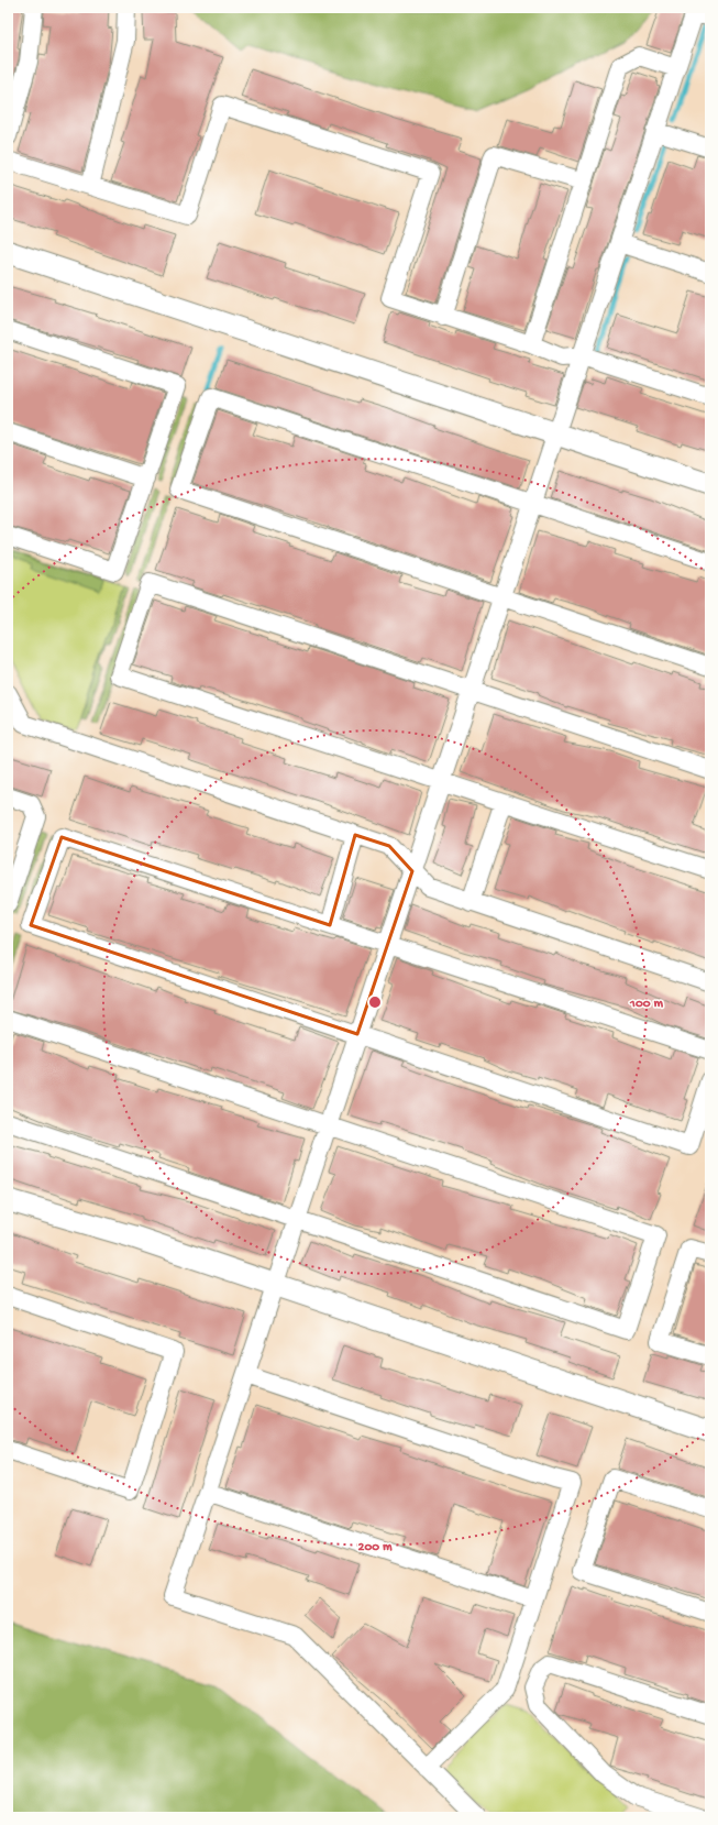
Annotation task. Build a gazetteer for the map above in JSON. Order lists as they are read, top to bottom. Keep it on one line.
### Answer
{"rings":["100 m","200 m"]}
